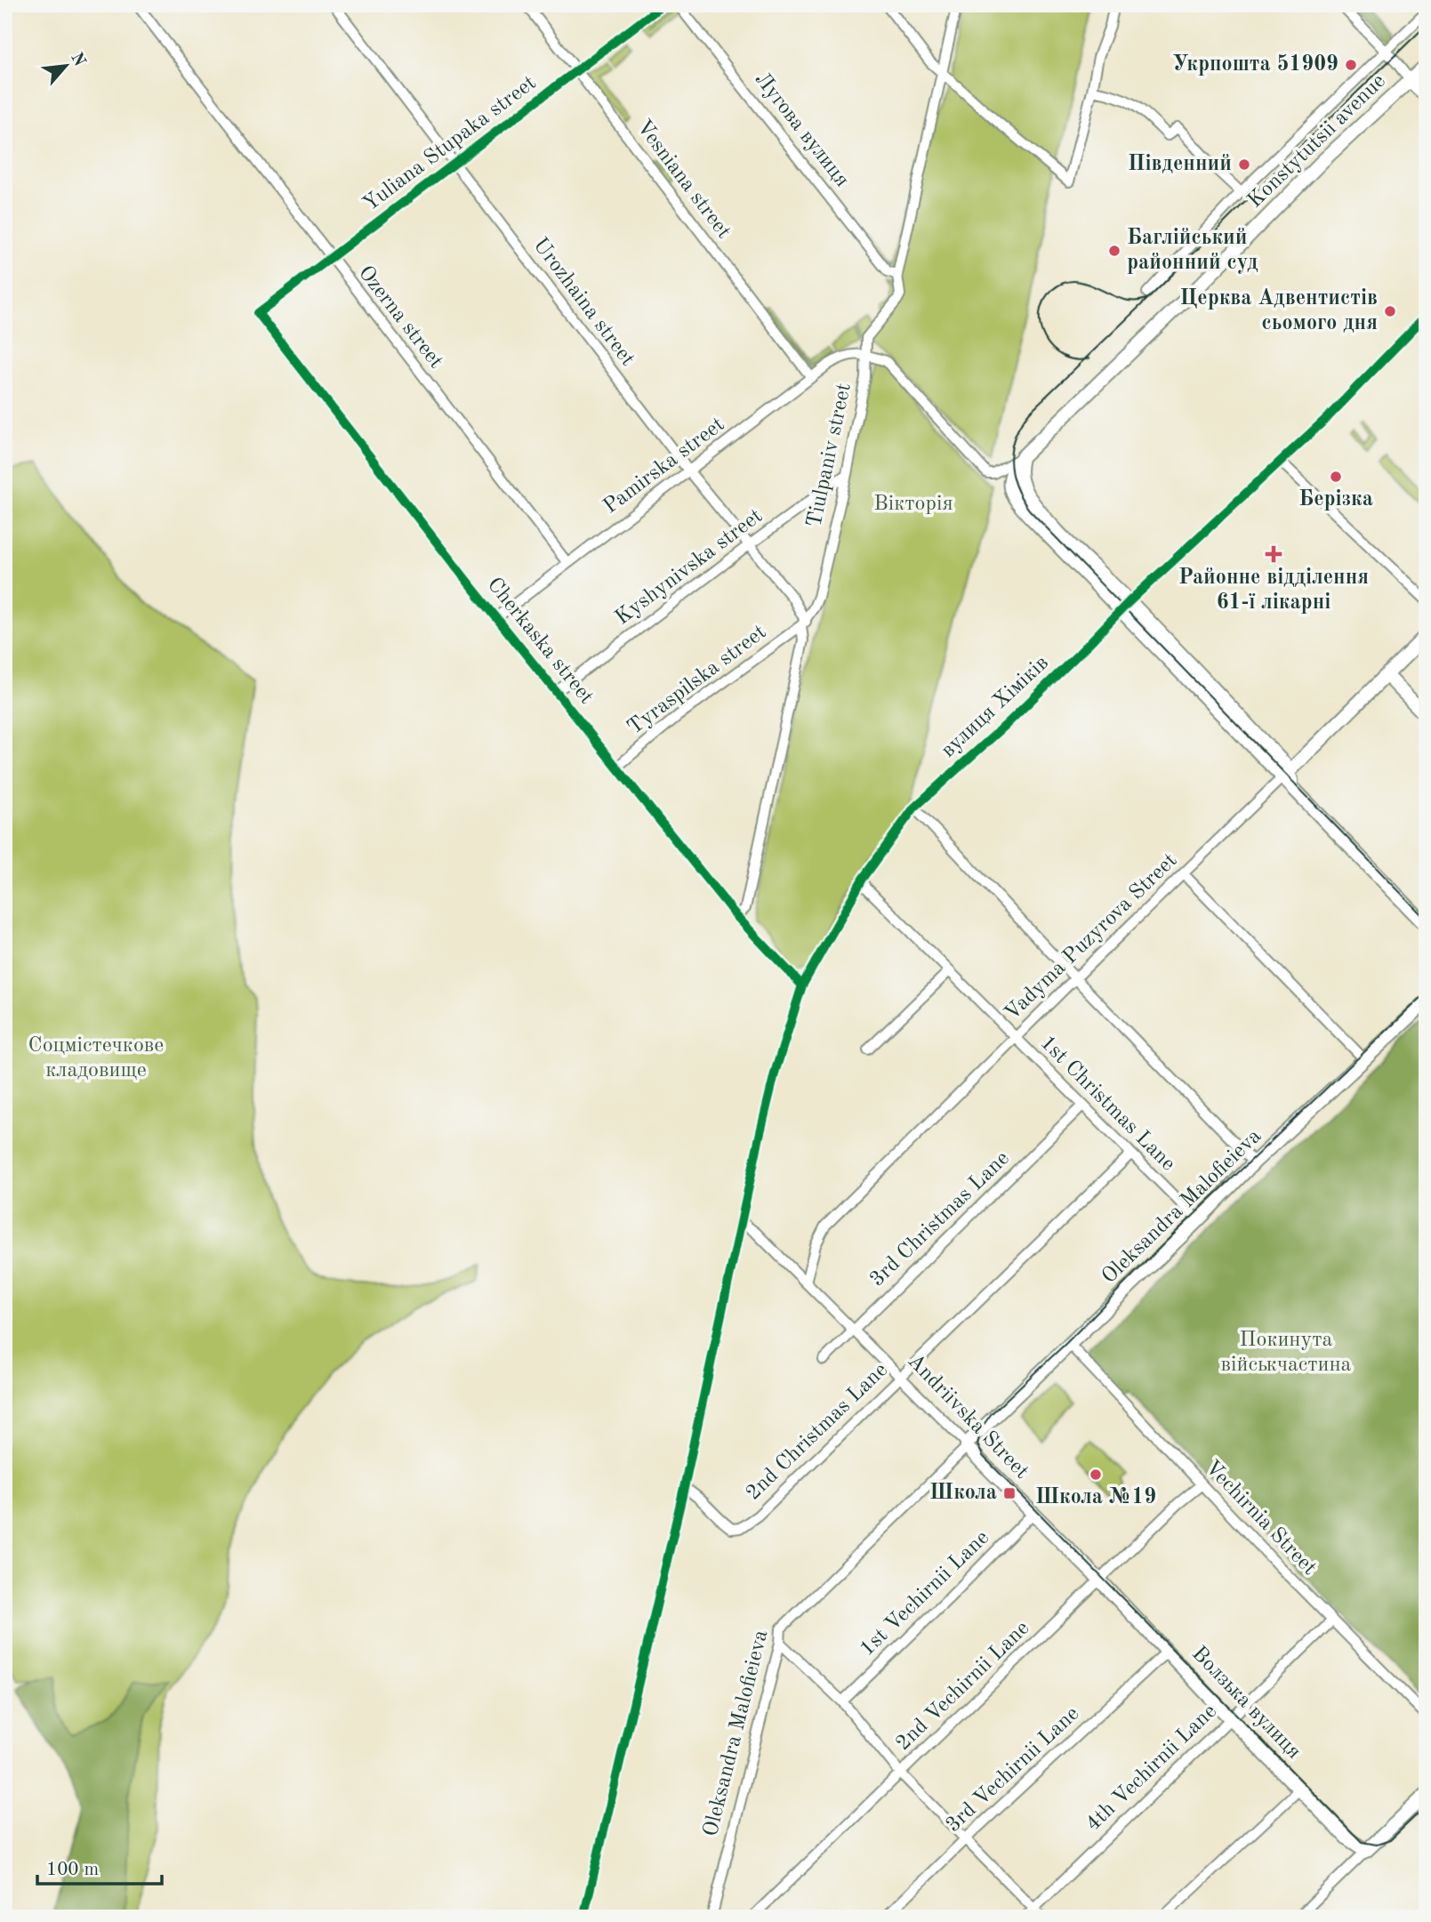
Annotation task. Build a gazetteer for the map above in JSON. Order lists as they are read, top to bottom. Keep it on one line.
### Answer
{"streets":{"street":["Лугова вулиця","Konstytutsii avenue","Yuliana Stupaka street","Vesniana street","Urozhaina street","Ozerna street","Tiulpaniv street","Pamirska street","Kyshynivska street","Cherkaska street","Tyraspilska street","вулиця Хіміків","Vadyma Puzyrova Street","1st Christmas Lane","Oleksandra Malofieieva","3rd Christmas Lane","Andriivska Street","2nd Christmas Lane","Vechirnia Street","1st Vechirnii Lane","2nd Vechirnii Lane","Волзька вулиця","4th Vechirnii Lane","3rd Vechirnii Lane"]},"crossings":[["Лугова вулиця","Tiulpaniv street"],["Yuliana Stupaka street","Vesniana street"],["Yuliana Stupaka street","Urozhaina street"],["Yuliana Stupaka street","Ozerna street"],["Yuliana Stupaka street","Cherkaska street"],["Vesniana street","Pamirska street"],["Urozhaina street","Tiulpaniv street"],["Urozhaina street","Pamirska street"],["Urozhaina street","Kyshynivska street"],["Urozhaina street","Tyraspilska street"],["Ozerna street","Pamirska street"],["Tiulpaniv street","Pamirska street"],["Tiulpaniv street","Kyshynivska street"],["Tiulpaniv street","Cherkaska street"],["Tiulpaniv street","Tyraspilska street"],["Pamirska street","Cherkaska street"],["Kyshynivska street","Cherkaska street"],["Cherkaska street","Tyraspilska street"],["Cherkaska street","вулиця Хіміків"],["вулиця Хіміків","1st Christmas Lane"],["вулиця Хіміків","Andriivska Street"],["вулиця Хіміків","2nd Christmas Lane"],["Vadyma Puzyrova Street","1st Christmas Lane"],["Vadyma Puzyrova Street","Andriivska Street"],["1st Christmas Lane","Oleksandra Malofieieva"],["1st Christmas Lane","3rd Christmas Lane"],["1st Christmas Lane","2nd Christmas Lane"],["Oleksandra Malofieieva","Andriivska Street"],["Oleksandra Malofieieva","Vechirnia Street"],["3rd Christmas Lane","Andriivska Street"],["Andriivska Street","2nd Christmas Lane"],["Andriivska Street","1st Vechirnii Lane"],["Andriivska Street","2nd Vechirnii Lane"],["Andriivska Street","Волзька вулиця"],["Vechirnia Street","2nd Vechirnii Lane"],["Vechirnia Street","4th Vechirnii Lane"],["2nd Vechirnii Lane","Волзька вулиця"],["Волзька вулиця","4th Vechirnii Lane"],["Волзька вулиця","3rd Vechirnii Lane"]],"parks":["Вікторія","Соцмістечкове кладовище","Покинута військчастина"],"places":{"other":["Укрпошта 51909","Південний","Баглійський районний суд","Церква Адвентистів сьомого дня","Берізка","Школа №19"],"health":["Районне відділення 61-ї лікарні"],"transit":["Школа"]},"scale_bar":"100 m","north":"top right"}
